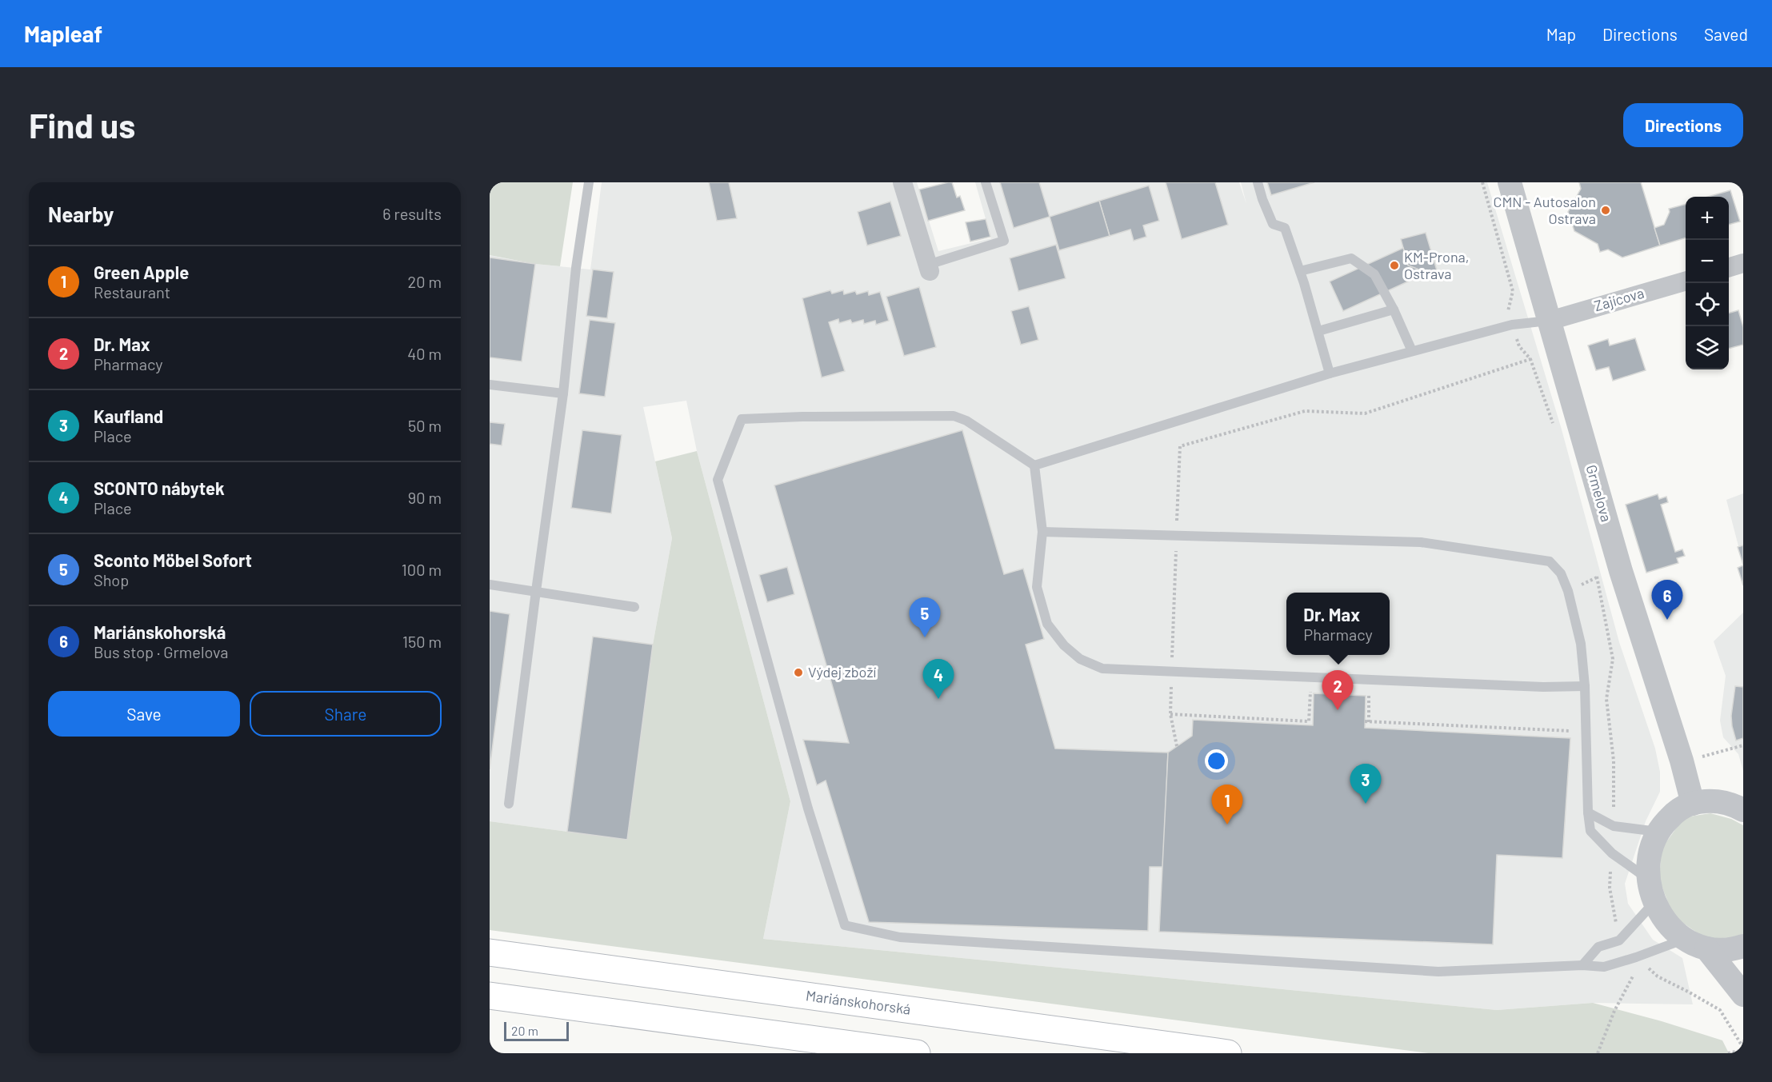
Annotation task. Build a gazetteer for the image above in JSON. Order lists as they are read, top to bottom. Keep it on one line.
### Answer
{"streets":{"main road":["Mariánskohorská"],"street":["Zajícova","Grmelova"]},"crossings":[["Zajícova","Grmelova"]],"places":["CMN - Autosalon Ostrava","KM-Prona, Ostrava","Výdej zboží"],"scale_bar":"20 m","page":{"header":"Mapleaf","nav":["Map","Directions","Saved"],"buttons":["Directions",["Save","Share"]],"title":"Find us","heading":["Nearby","6 results"],"map_buttons":["+","−"],"list":[{"mark":"1","name":"Green Apple","note":"Restaurant","value":"20 m"},{"mark":"2","name":"Dr. Max","note":"Pharmacy","value":"40 m"},{"mark":"3","name":"Kaufland","note":"Place","value":"50 m"},{"mark":"4","name":"SCONTO nábytek","note":"Place","value":"90 m"},{"mark":"5","name":"Sconto Möbel Sofort","note":"Shop","value":"100 m"},{"mark":"6","name":"Mariánskohorská","note":"Bus stop · Grmelova","value":"150 m"}],"pins":["6","5","4","2","3","1"],"popup":["Dr. Max","Pharmacy"],"scale":"20 m"}}
